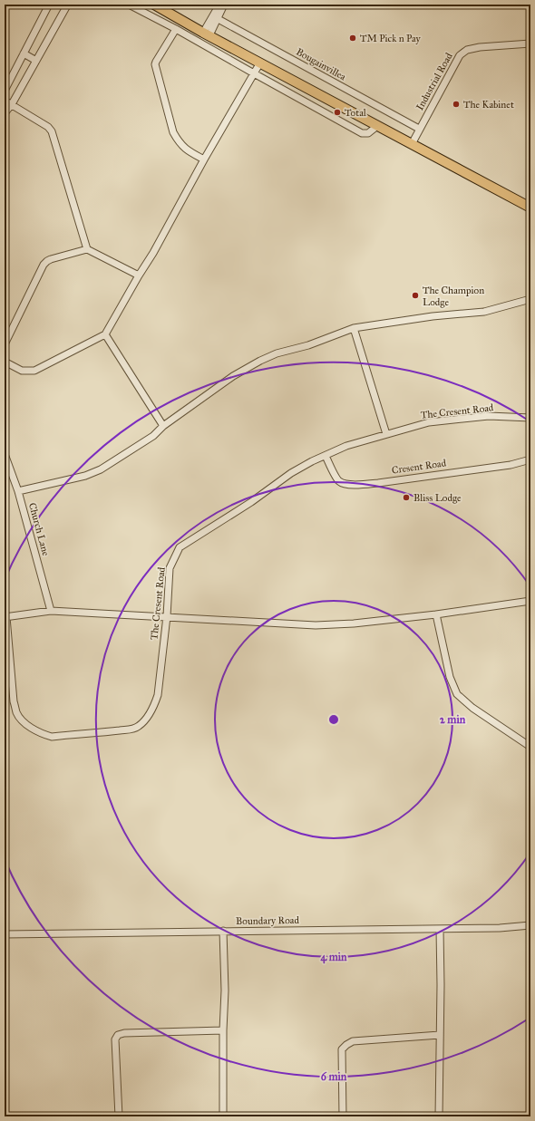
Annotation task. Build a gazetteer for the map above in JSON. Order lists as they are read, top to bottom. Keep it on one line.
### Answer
{"streets":{"street":["Bougainvillea","Industrial Road","The Cresent Road","Cresent Road","Church Lane","Boundary Road"]},"crossings":[["Bougainvillea","Industrial Road"],["The Cresent Road","Cresent Road"]],"places":["TM Pick n Pay","The Kabinet","Total","The Champion Lodge","Bliss Lodge"],"rings":["2 min","4 min","6 min"]}
